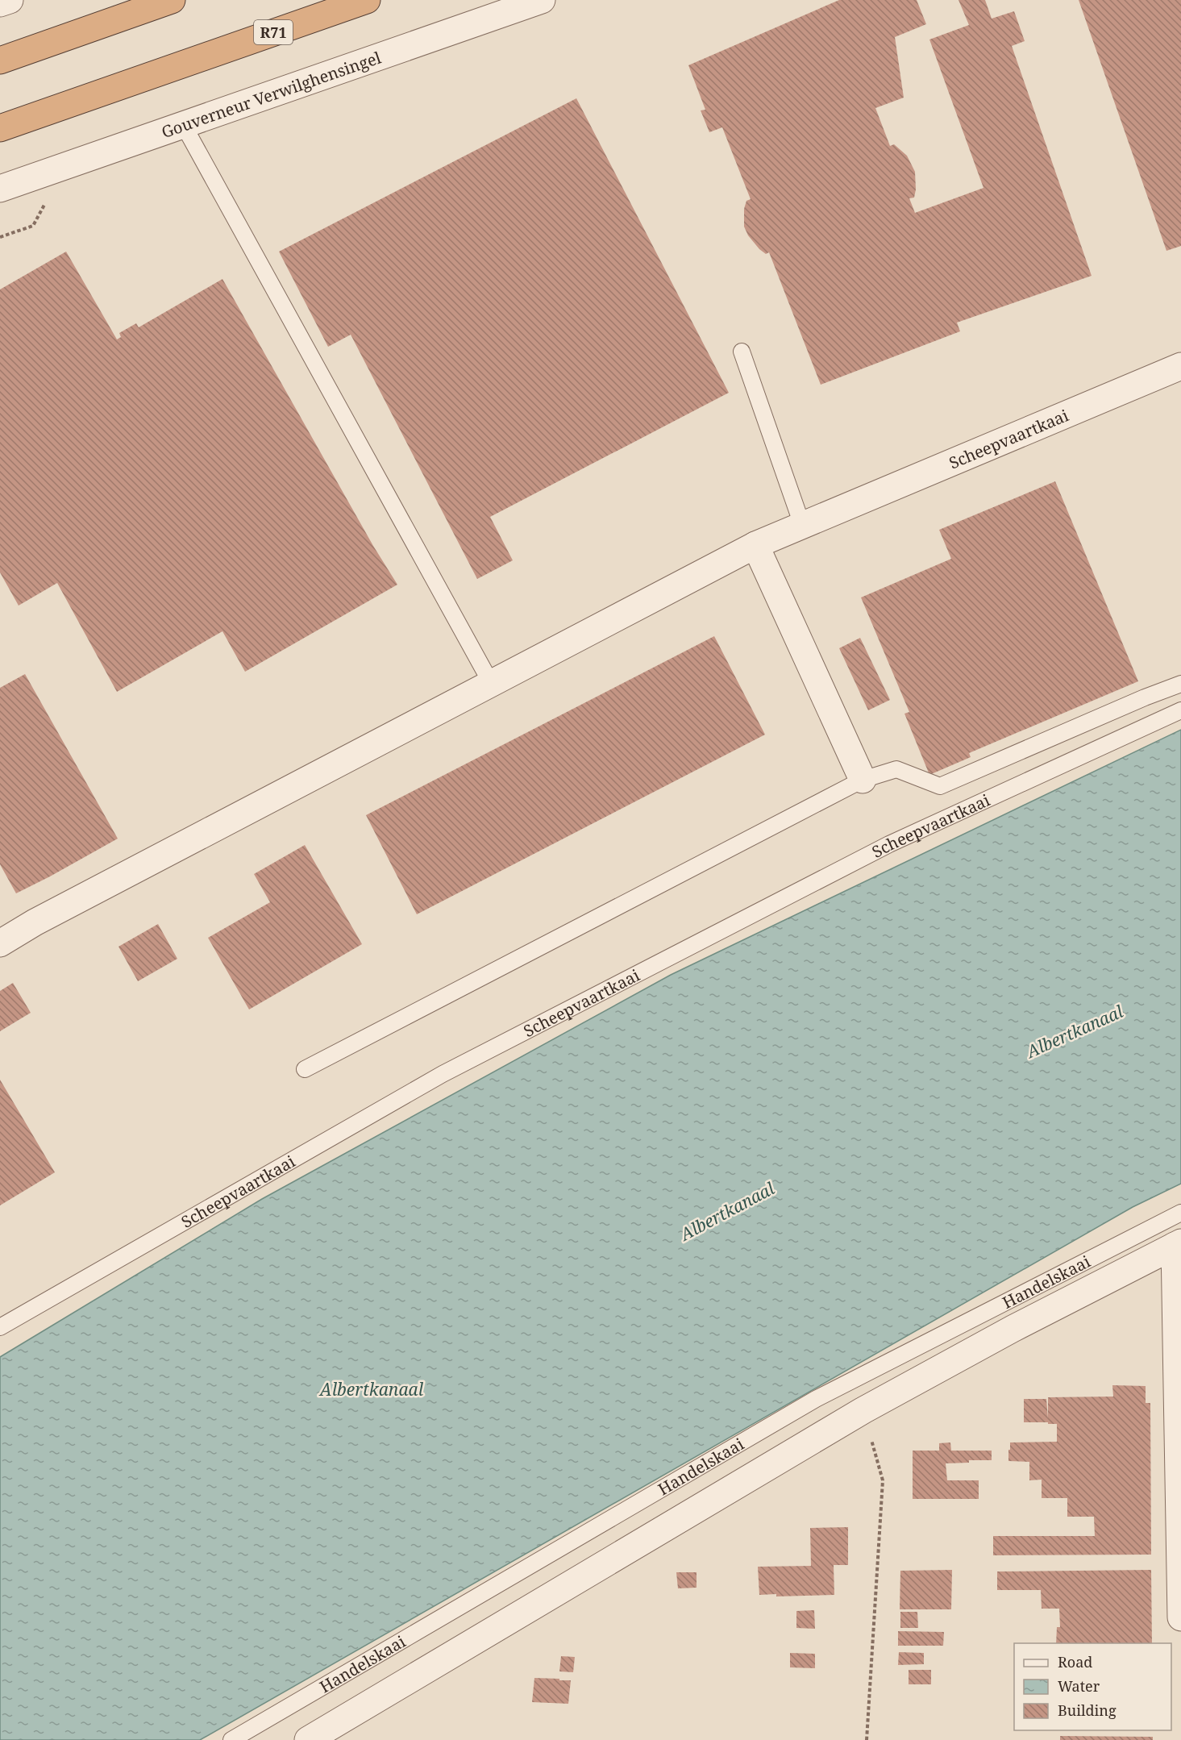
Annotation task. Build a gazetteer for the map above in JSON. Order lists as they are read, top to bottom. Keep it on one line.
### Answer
{"streets":{"highway":["R71"],"street":["Gouverneur Verwilghensingel","Scheepvaartkaai","Handelskaai"]},"water":["Albertkanaal"],"legend":["Road","Water","Building"]}
